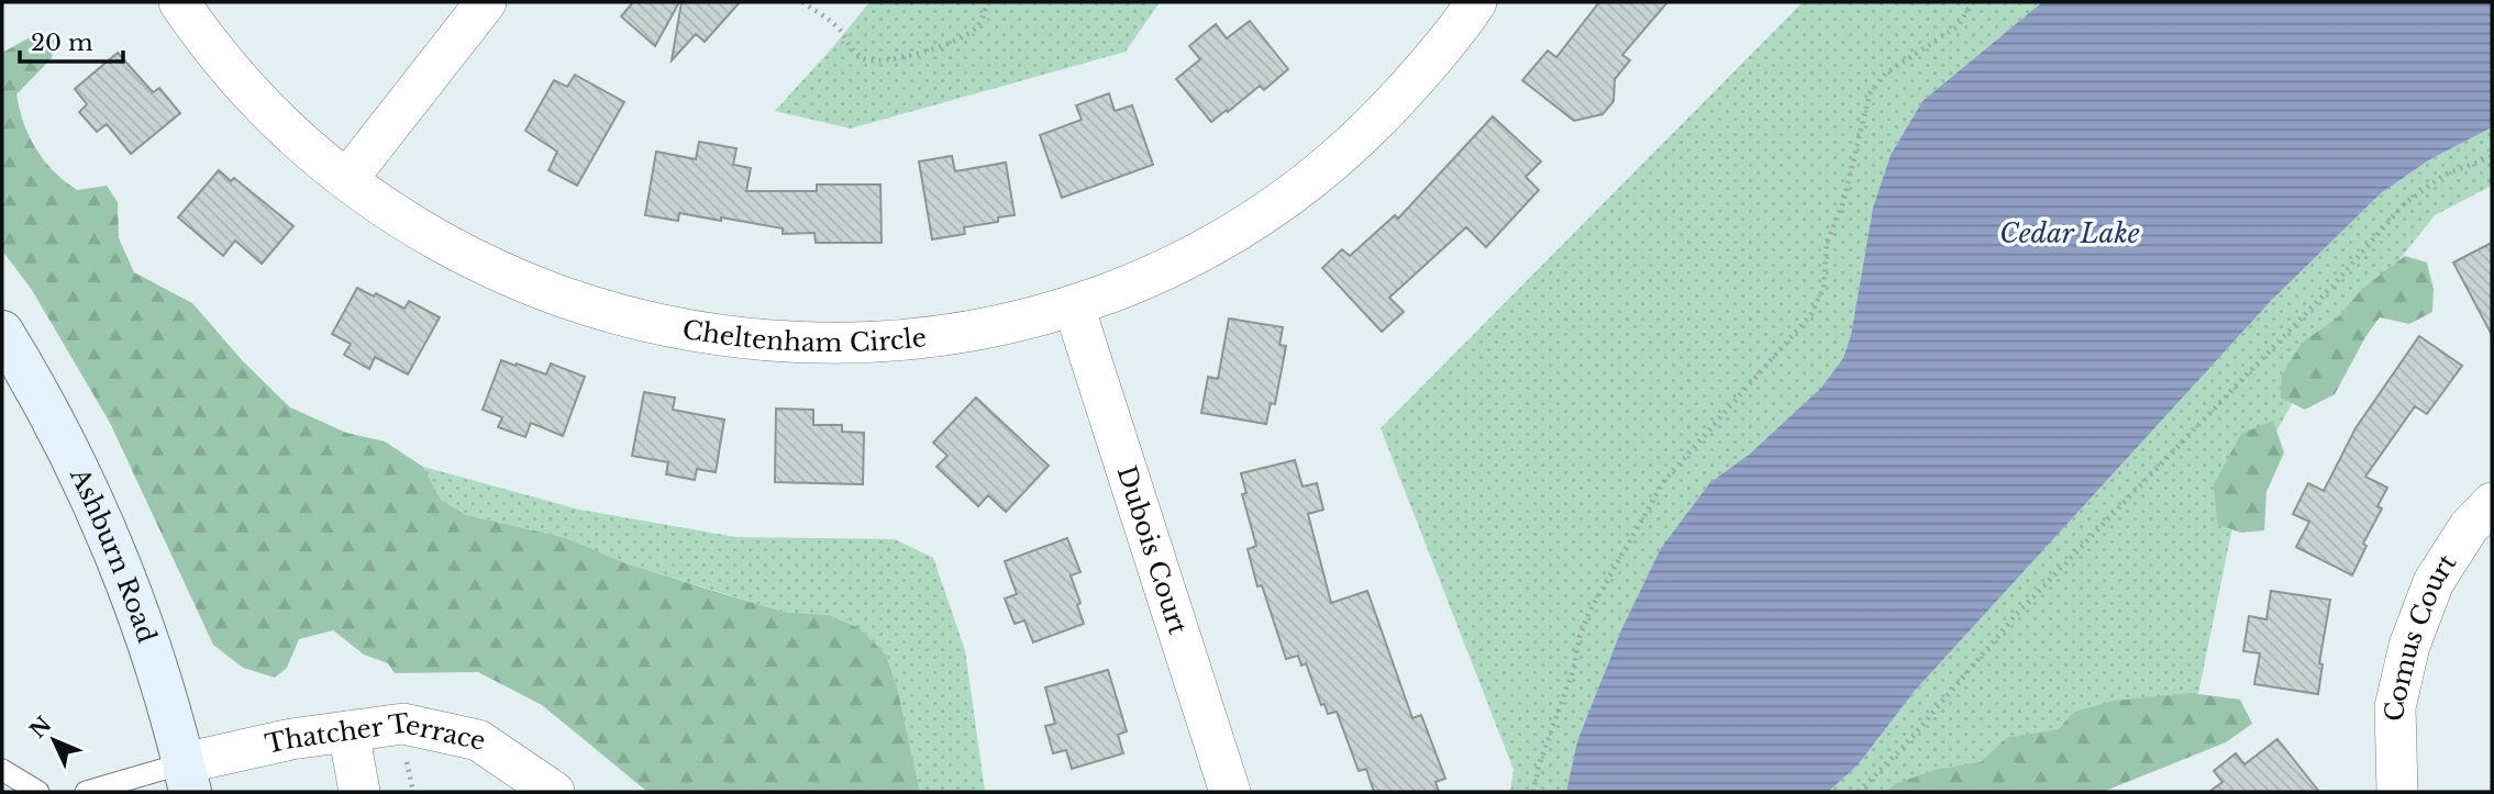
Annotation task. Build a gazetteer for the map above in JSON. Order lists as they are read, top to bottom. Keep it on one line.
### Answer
{"streets":{"main road":["Ashburn Road"],"street":["Cheltenham Circle","Dubois Court","Comus Court","Thatcher Terrace"]},"crossings":[["Cheltenham Circle","Dubois Court"],["Ashburn Road","Thatcher Terrace"]],"water":["Cedar Lake"],"scale_bar":"20 m","north":"top left"}
